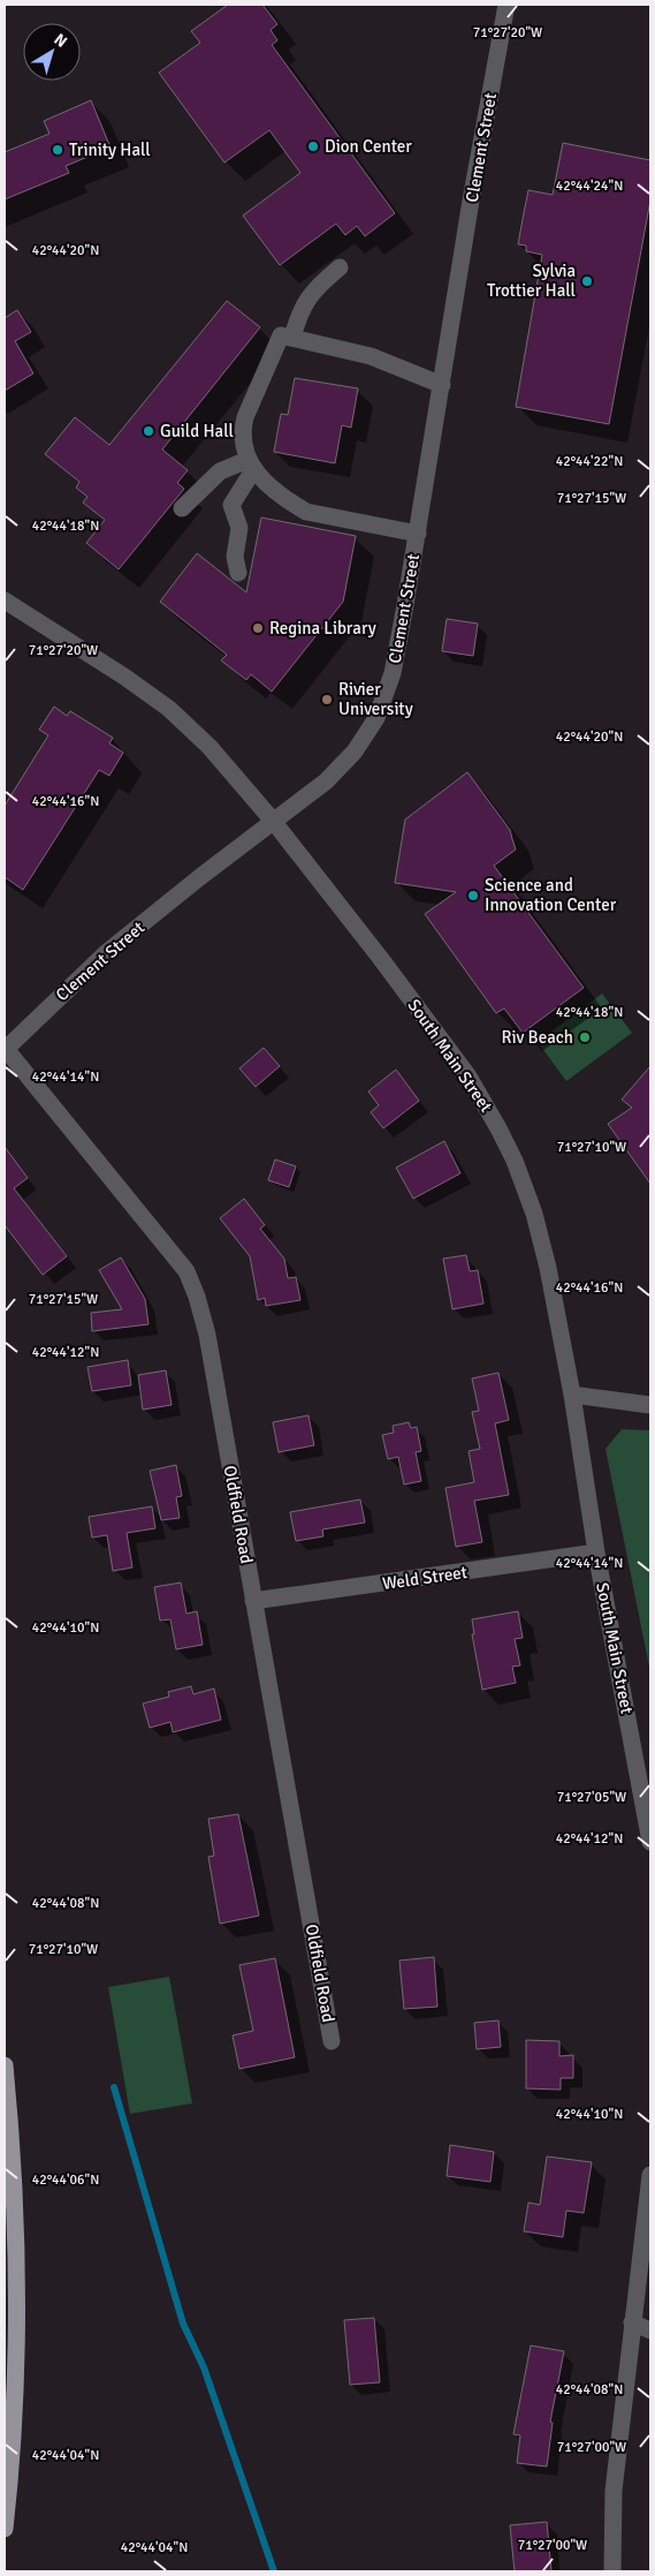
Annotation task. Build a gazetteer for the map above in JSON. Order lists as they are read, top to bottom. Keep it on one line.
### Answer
{"streets":{"street":["Clement Street","South Main Street","Oldfield Road","Weld Street"]},"crossings":[["Clement Street","South Main Street"],["Clement Street","Oldfield Road"],["South Main Street","Weld Street"],["Oldfield Road","Weld Street"]],"places":["Dion Center","Trinity Hall","Sylvia Trottier Hall","Guild Hall","Regina Library","Rivier University","Science and Innovation Center","Riv Beach"],"north":"top right","coordinates":["71°27'20\"W","42°44'24\"N","42°44'20\"N","42°44'22\"N","71°27'15\"W","42°44'18\"N","42°44'16\"N","42°44'14\"N","71°27'10\"W","42°44'12\"N","42°44'10\"N","71°27'05\"W","42°44'08\"N","42°44'06\"N","71°27'00\"W","42°44'04\"N"]}
